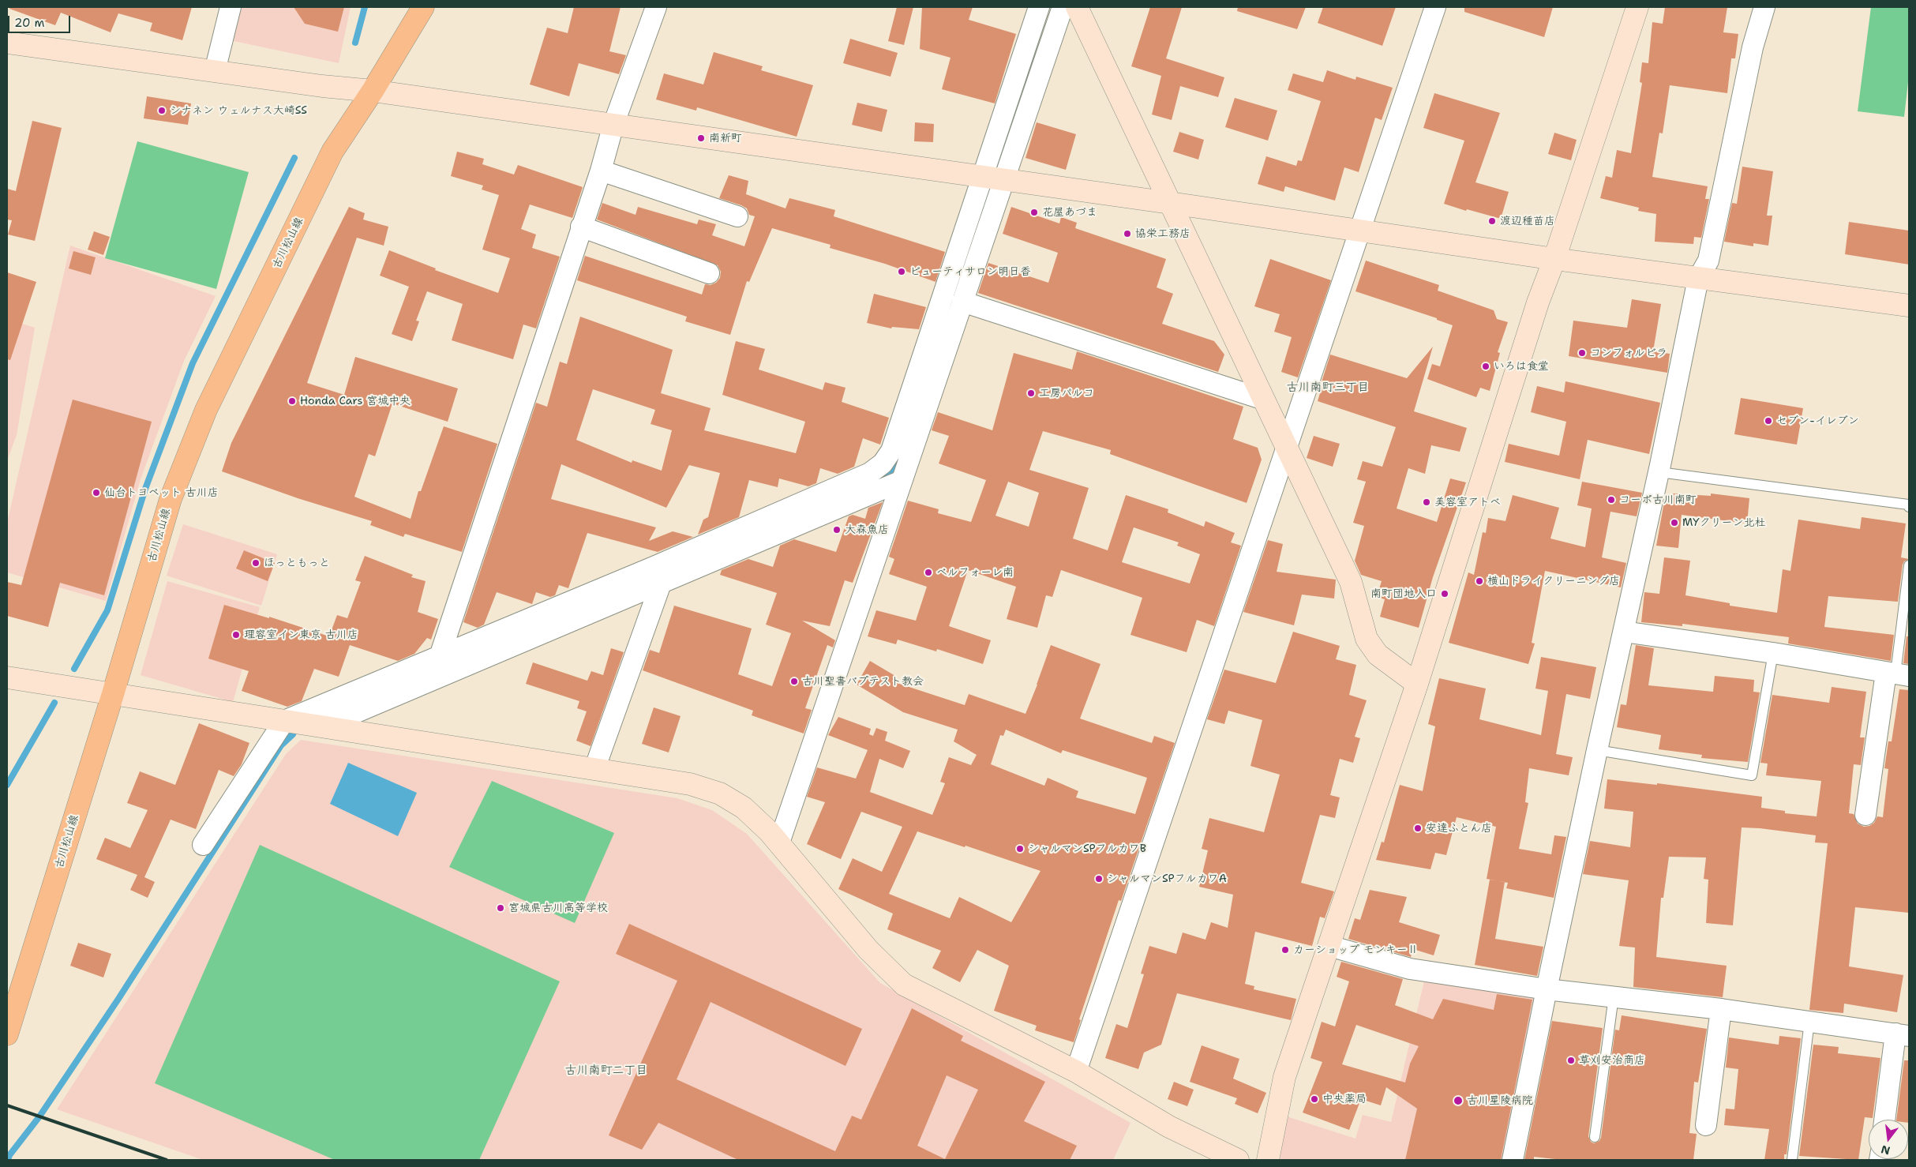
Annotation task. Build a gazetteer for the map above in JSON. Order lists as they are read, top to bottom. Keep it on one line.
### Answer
{"streets":{"main road":["古川松山線"]},"districts":["古川南町三丁目","古川南町二丁目"],"places":["シナネン ウェルナス大崎SS","南新町","花屋あづま","渡辺種苗店","協栄工務店","ビューティサロン明日香","コンフォルビラ","いろは食堂","工房パルコ","Honda Cars 宮城中央","セブン-イレブン","仙台トヨペット 古川店","コーポ古川南町","美容室アトベ","MYクリーン北杜","大森魚店","ほっともっと","ベルフォーレ南","横山ドライクリーニング店","南町団地入口","理容室イン東京 古川店","古川聖書バプテスト教会","安達ふとん店","シャルマンSPフルカワB","シャルマンSPフルカワA","宮城県古川高等学校","カーショップ モンキーⅡ","草刈安治商店","中央薬局","古川星陵病院"],"scale_bar":"20 m","north":"bottom"}
